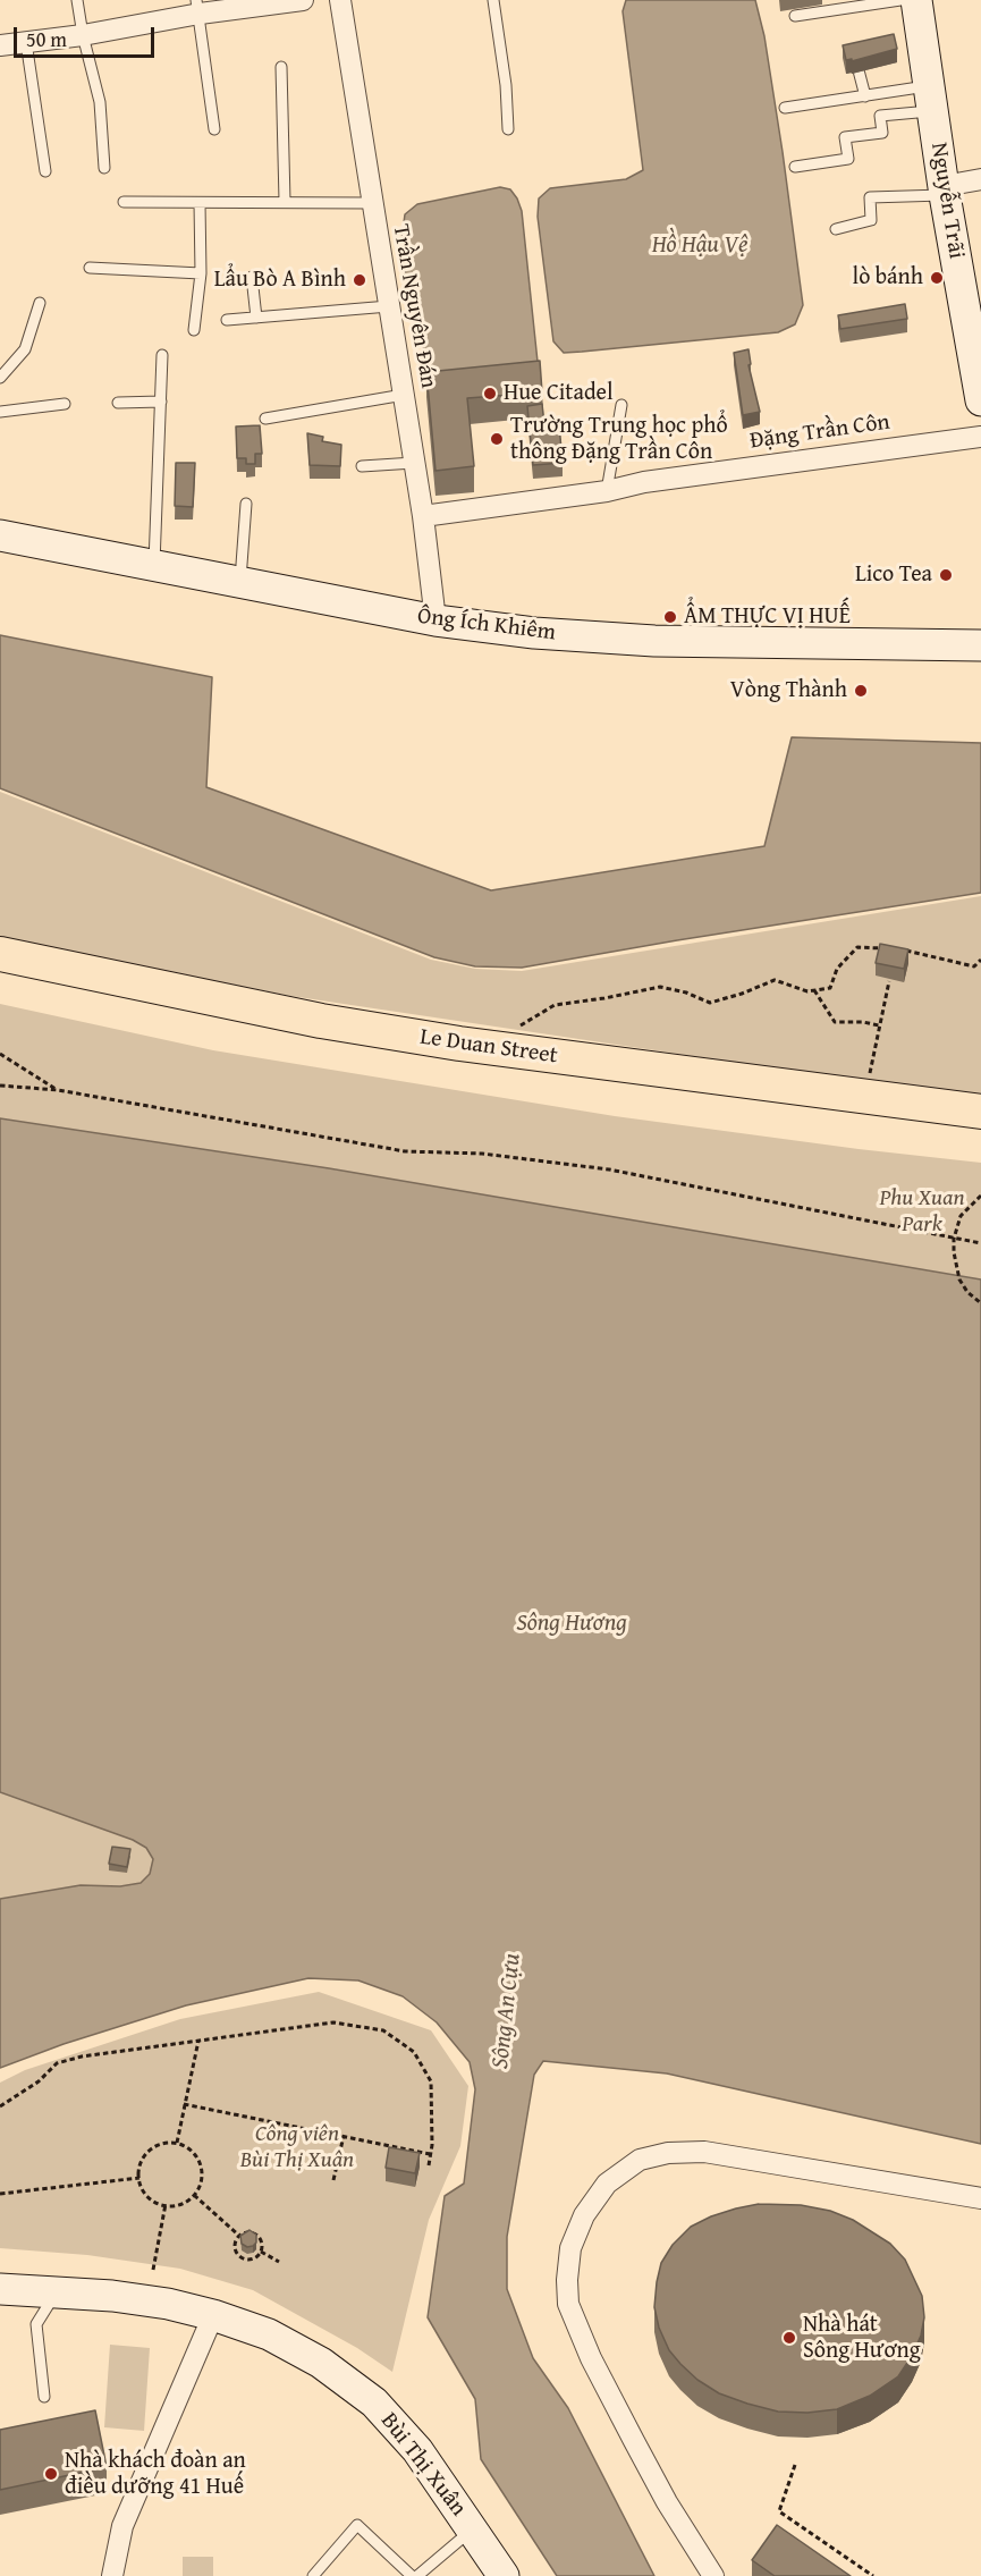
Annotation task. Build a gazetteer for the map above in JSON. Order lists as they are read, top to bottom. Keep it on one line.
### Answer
{"streets":{"main road":["Nguyễn Trãi","Ông Ích Khiêm","Le Duan Street","Bùi Thị Xuân"],"street":["Trần Nguyên Đán","Đặng Trần Côn"]},"crossings":[["Trần Nguyên Đán","Đặng Trần Côn"],["Trần Nguyên Đán","Ông Ích Khiêm"]],"water":["Hồ Hậu Vệ","Sông Hương","Sông An Cựu"],"parks":["Phu Xuan Park","Công viên Bùi Thị Xuân"],"places":["lò bánh","Lẩu Bò A Bình","Hue Citadel","Trường Trung học phổ thông Đặng Trần Côn","Lico Tea","ẨM THỰC VỊ HUẾ","Vòng Thành","Nhà hát Sông Hương","Nhà khách đoàn an điều dưỡng 41 Huế"],"scale_bar":"50 m"}
